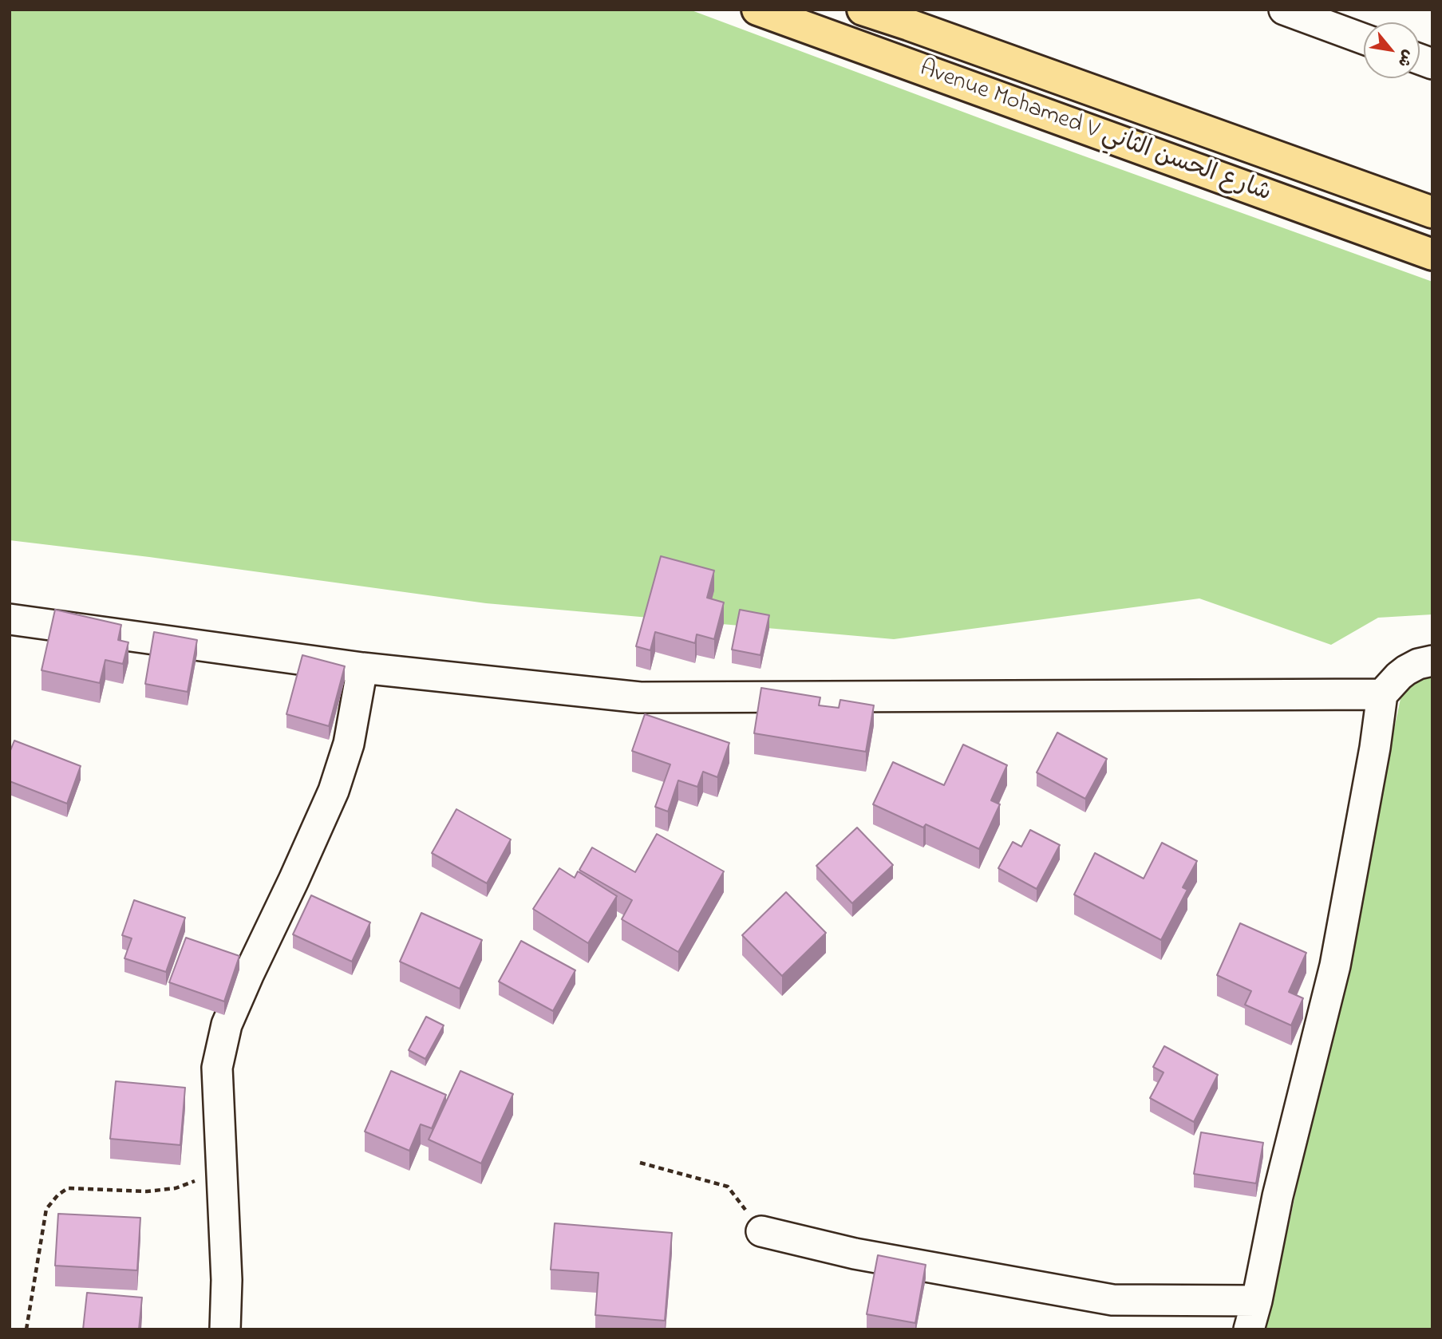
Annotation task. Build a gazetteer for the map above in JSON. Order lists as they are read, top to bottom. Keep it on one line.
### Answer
{"streets":{"highway":["Avenue Mohamed V شارع الحسن الثاني"]},"north":"bottom right"}
